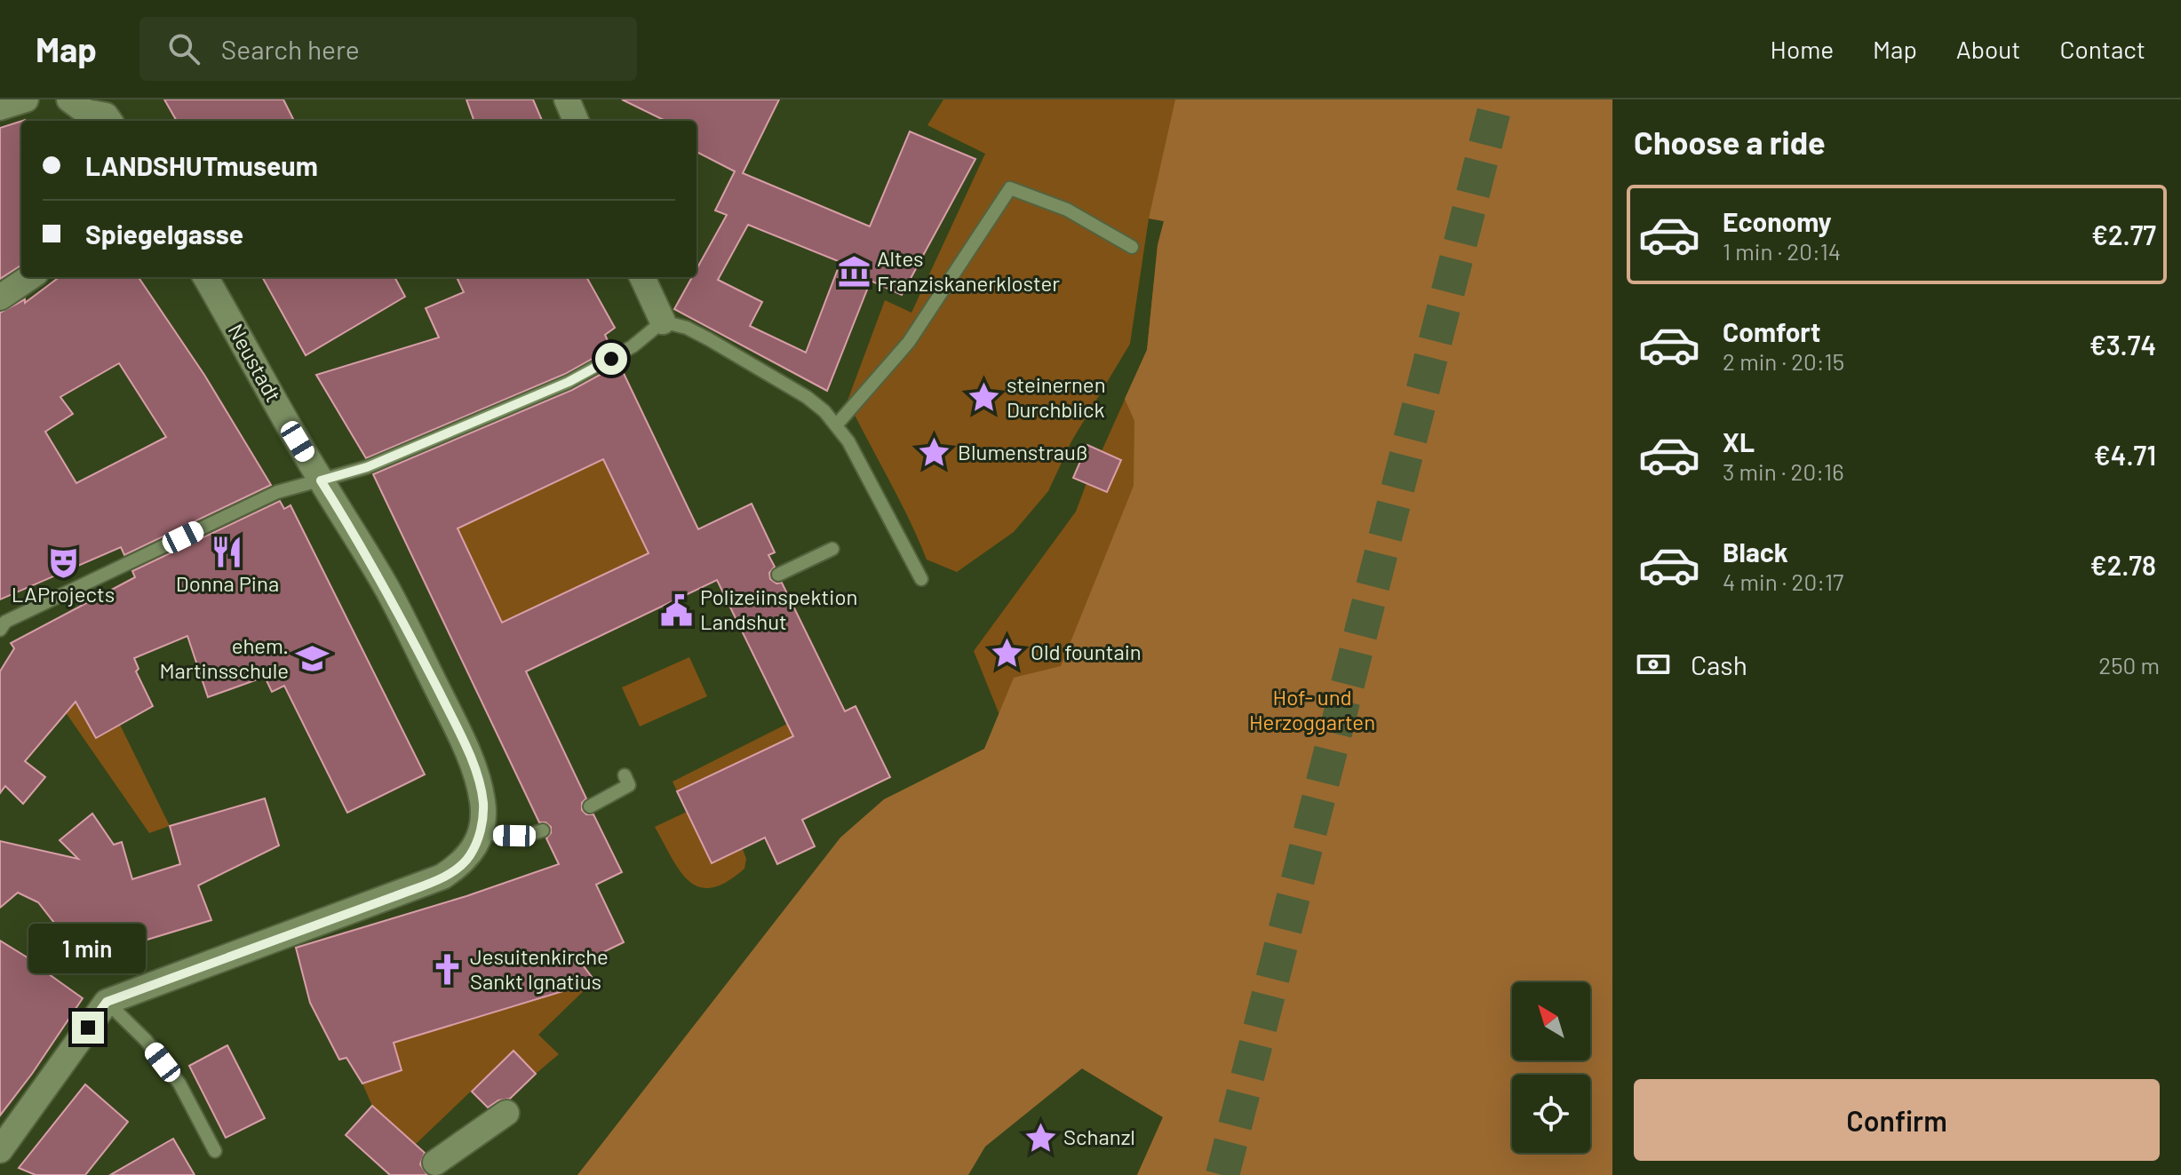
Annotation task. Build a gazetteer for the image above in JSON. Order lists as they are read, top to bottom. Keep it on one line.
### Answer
{"streets":{"street":["Neustadt"]},"parks":["Hof- und Herzoggarten"],"places":{"museum":["Altes Franziskanerkloster"],"place":["steinernen Durchblick","Blumenstrauß","Old fountain","Schanzl"],"restaurant":["Donna Pina"],"theatre":["LAProjects"],"public building":["Polizeiinspektion Landshut"],"school or university":["ehem. Martinsschule"],"church":["Jesuitenkirche Sankt Ignatius"]},"north":"top left","page":{"header":"Map","search":"Search here","nav":["Home","Map","About","Contact"],"heading":"Choose a ride","banner":["LANDSHUTmuseum","Spiegelgasse"],"list":[{"name":"Economy","note":"1 min · 20:14","value":"€2.77"},{"name":"Comfort","note":"2 min · 20:15","value":"€3.74"},{"name":"XL","note":"3 min · 20:16","value":"€4.71"},{"name":"Black","note":"4 min · 20:17","value":"€2.78"}],"pay":["Cash","250 m"],"bubble":"1 min","buttons":"Confirm"}}
